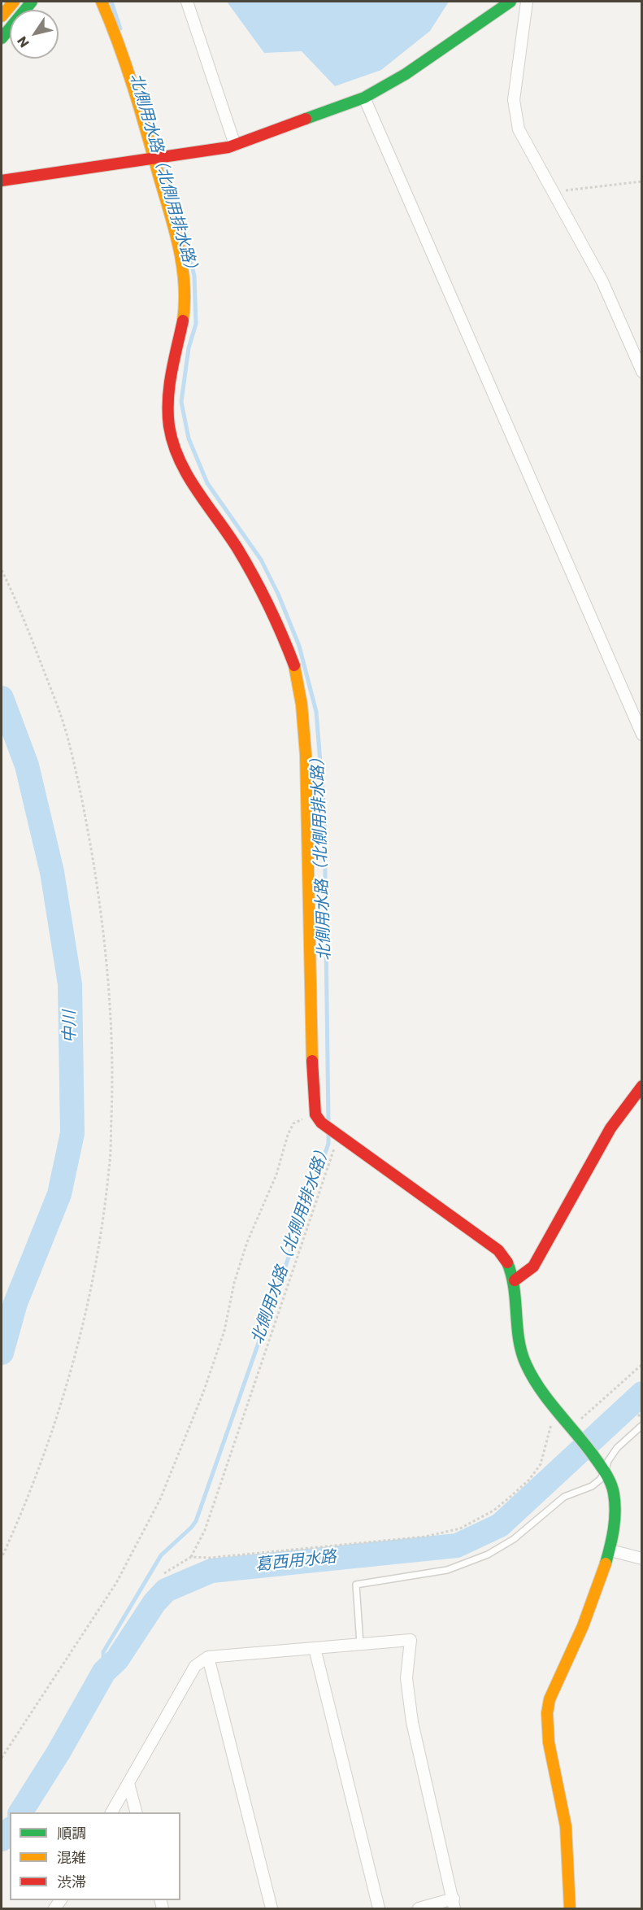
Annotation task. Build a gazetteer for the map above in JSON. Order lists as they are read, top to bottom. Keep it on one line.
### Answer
{"water":["北側用水路（北側用排水路）","中川","葛西用水路"],"legend":["順調","混雑","渋滞"],"north":"bottom left"}
